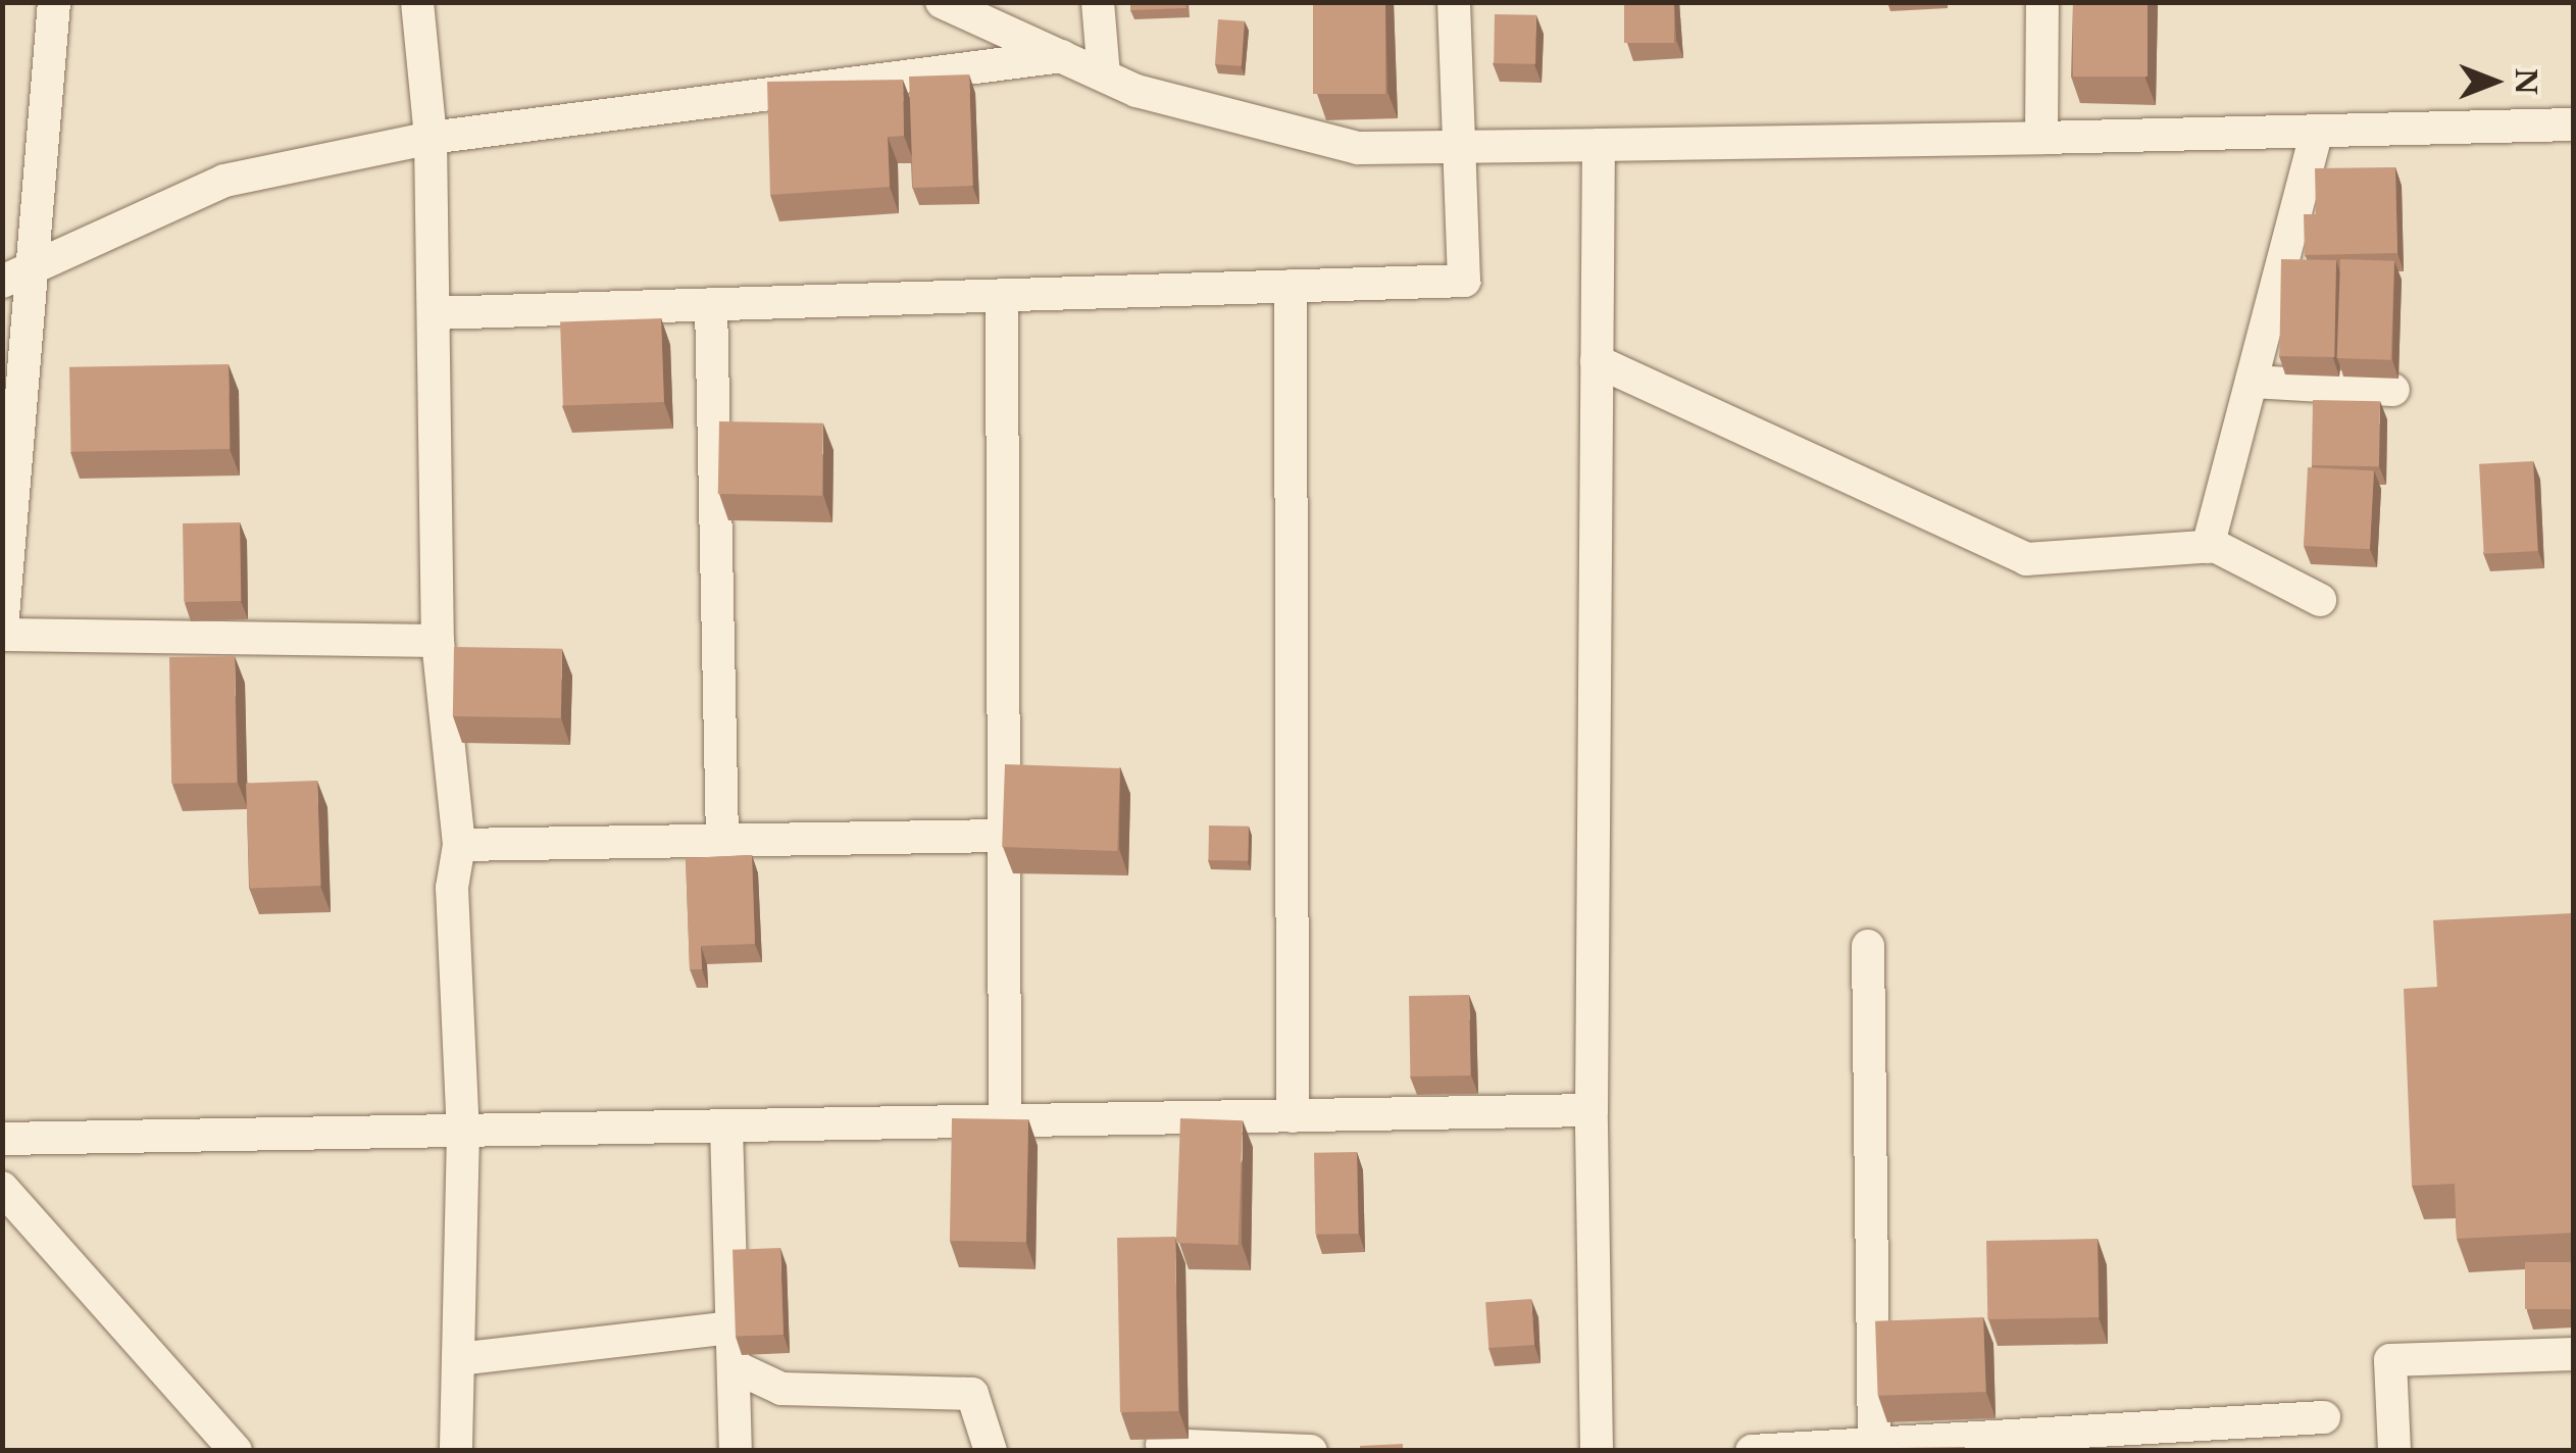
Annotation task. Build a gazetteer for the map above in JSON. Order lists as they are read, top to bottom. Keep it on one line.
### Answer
{"north":"right"}
